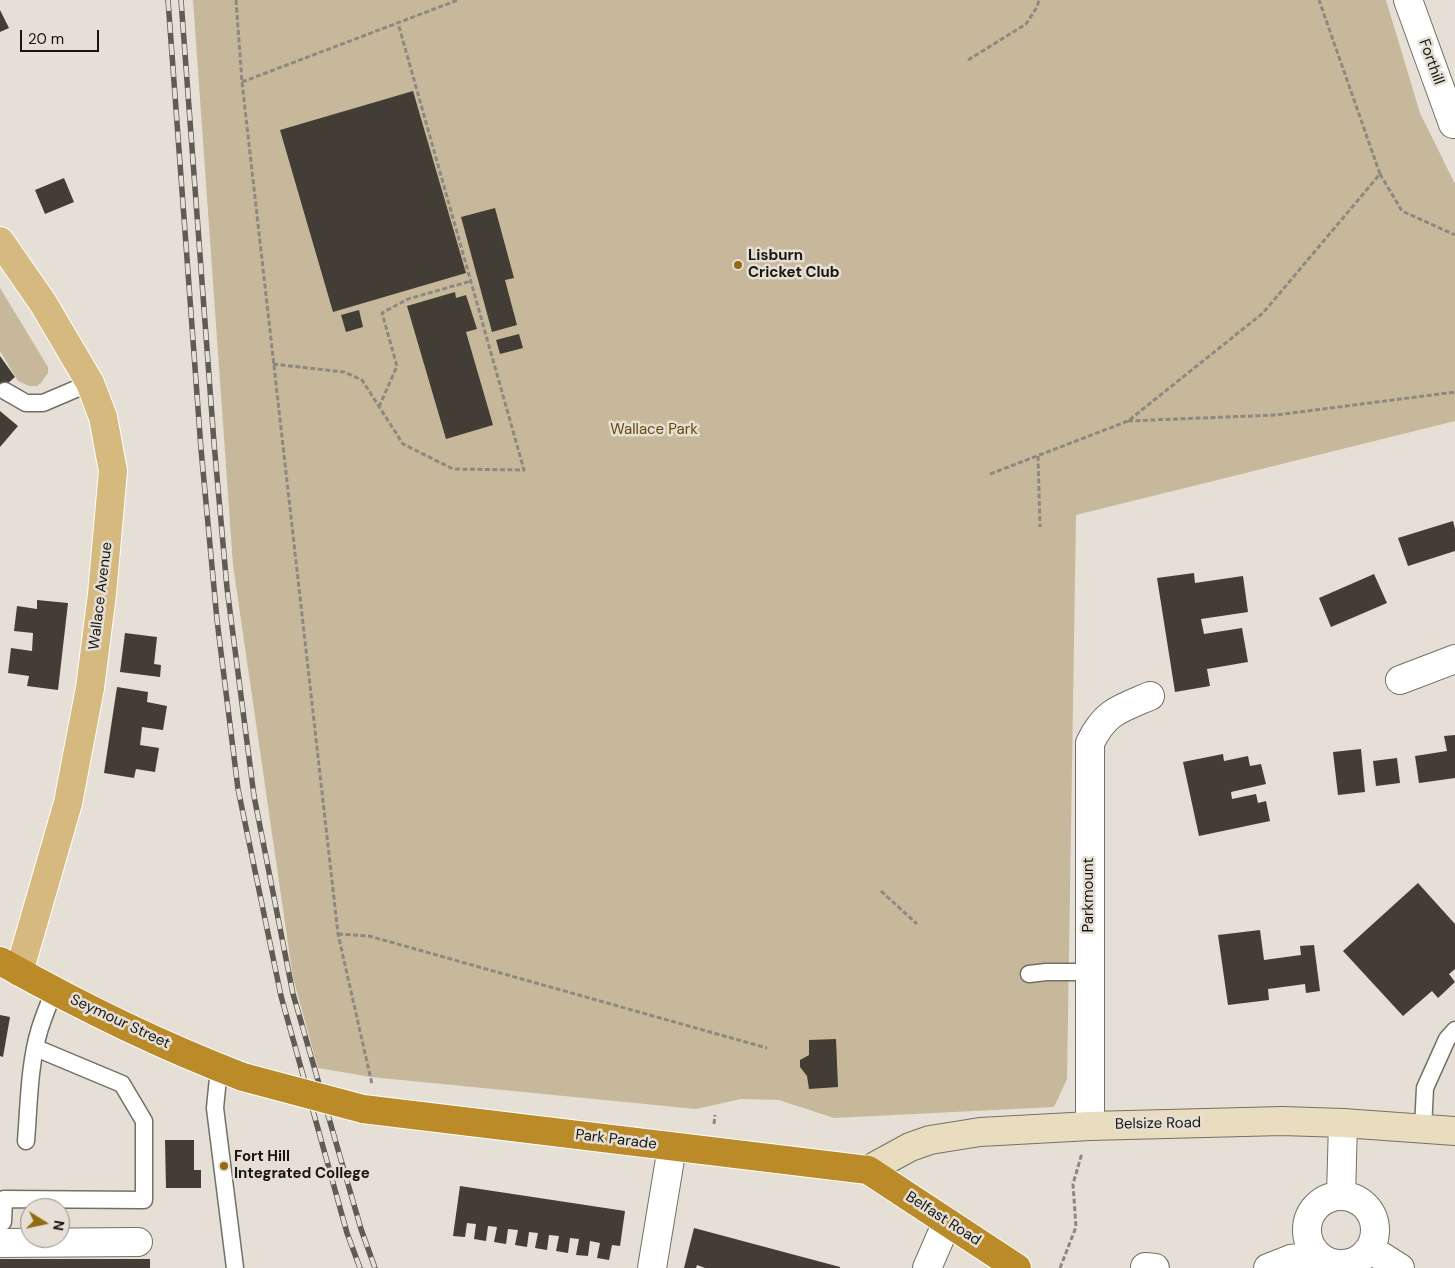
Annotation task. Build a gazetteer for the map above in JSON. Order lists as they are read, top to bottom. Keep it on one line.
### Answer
{"streets":{"highway":["Seymour Street","Park Parade","Belfast Road"],"main road":["Wallace Avenue"],"street":["Forthill","Parkmount","Belsize Road"]},"crossings":[["Wallace Avenue","Seymour Street"],["Parkmount","Belsize Road"],["Seymour Street","Park Parade"],["Belsize Road","Park Parade"],["Belsize Road","Belfast Road"],["Park Parade","Belfast Road"]],"parks":["Wallace Park"],"places":["Lisburn Cricket Club","Fort Hill Integrated College"],"scale_bar":"20 m","north":"right"}
